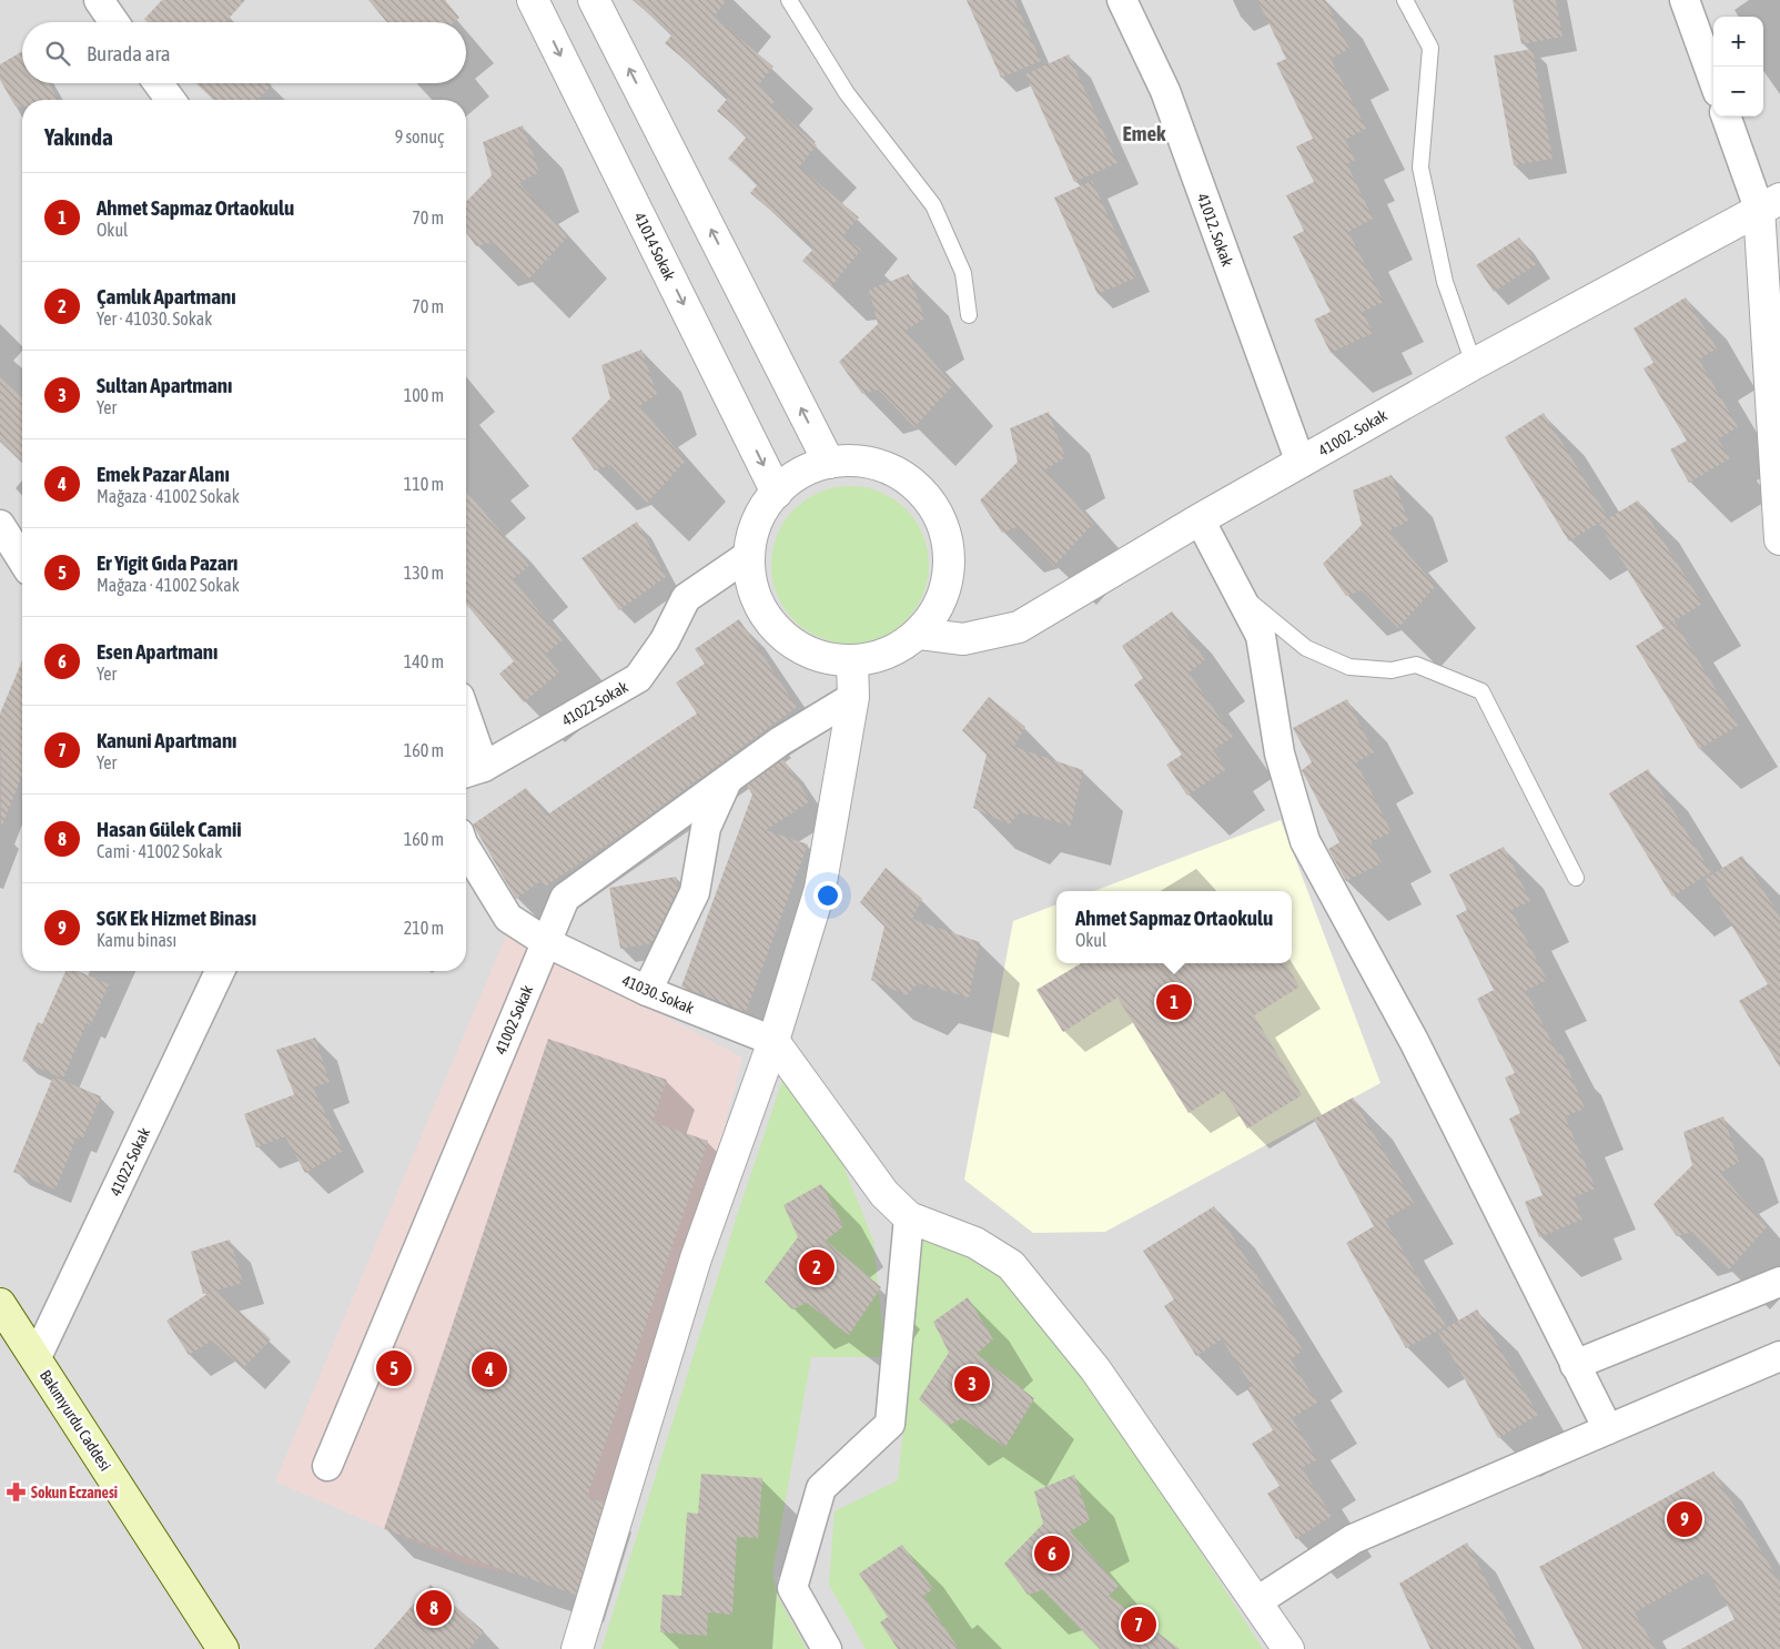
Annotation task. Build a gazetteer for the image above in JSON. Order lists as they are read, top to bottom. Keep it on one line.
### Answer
{"streets":{"main road":["Bakımyurdu Caddesi"],"street":["41012. Sokak","41014 Sokak","41002. Sokak","41022 Sokak","41030. Sokak","41002 Sokak"]},"crossings":[["41012. Sokak","41002. Sokak"],["41022 Sokak","Bakımyurdu Caddesi"],["41030. Sokak","41002 Sokak"]],"districts":["Emek"],"places":{"pharmacy":["Sokun Eczanesi"]},"page":{"map_buttons":["+","−"],"search":"Burada ara","heading":["Yakında","9 sonuç"],"list":[{"mark":"1","name":"Ahmet Sapmaz Ortaokulu","note":"Okul","value":"70 m"},{"mark":"2","name":"Çamlık Apartmanı","note":"Yer · 41030. Sokak","value":"70 m"},{"mark":"3","name":"Sultan Apartmanı","note":"Yer","value":"100 m"},{"mark":"4","name":"Emek Pazar Alanı","note":"Mağaza · 41002 Sokak","value":"110 m"},{"mark":"5","name":"Er Yigit Gıda Pazarı","note":"Mağaza · 41002 Sokak","value":"130 m"},{"mark":"6","name":"Esen Apartmanı","note":"Yer","value":"140 m"},{"mark":"7","name":"Kanuni Apartmanı","note":"Yer","value":"160 m"},{"mark":"8","name":"Hasan Gülek Camii","note":"Cami · 41002 Sokak","value":"160 m"},{"mark":"9","name":"SGK Ek Hizmet Binası","note":"Kamu binası","value":"210 m"}],"popup":["Ahmet Sapmaz Ortaokulu","Okul"],"pins":["1","2","5","4","3","9","6","8","7"]}}
